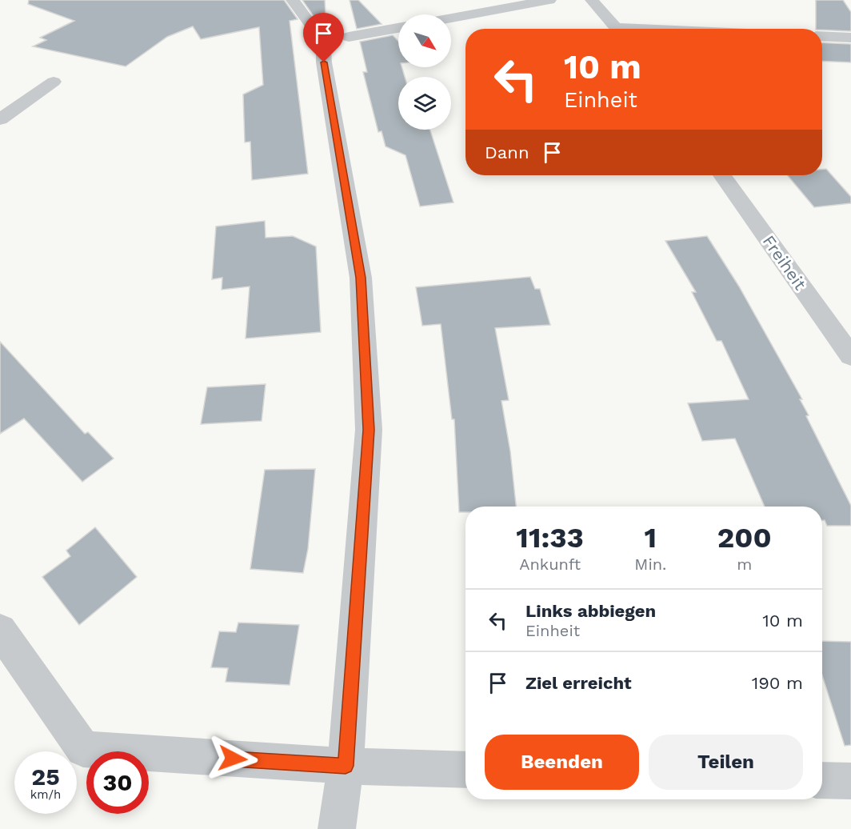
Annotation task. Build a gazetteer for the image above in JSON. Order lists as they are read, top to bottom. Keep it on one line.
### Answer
{"streets":{"street":["Freiheit"]},"north":"bottom right","page":{"turn":["10 m","Einheit"],"then":"Dann","eta":["11:33","Ankunft","1","Min.","200","m"],"list":[{"name":"Links abbiegen","note":"Einheit","value":"10 m"},{"name":"Ziel erreicht","value":"190 m"}],"buttons":["Beenden","Teilen"],"speed":"25 km/h","limit":"30"}}
